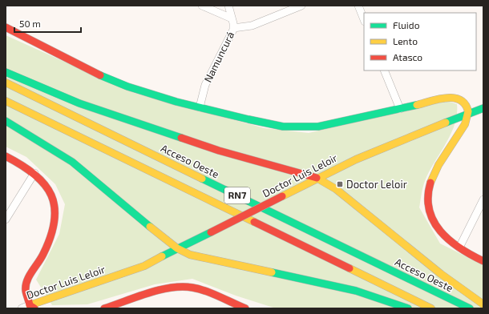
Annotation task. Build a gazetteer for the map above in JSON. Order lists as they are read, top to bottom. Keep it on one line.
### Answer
{"streets":{"main road":["Acceso Oeste","Doctor Luis Leloir","RN7"],"street":["Namuncurá"]},"places":{"transit":["Doctor Leloir"]},"legend":["Fluido","Lento","Atasco"],"scale_bar":"50 m"}
